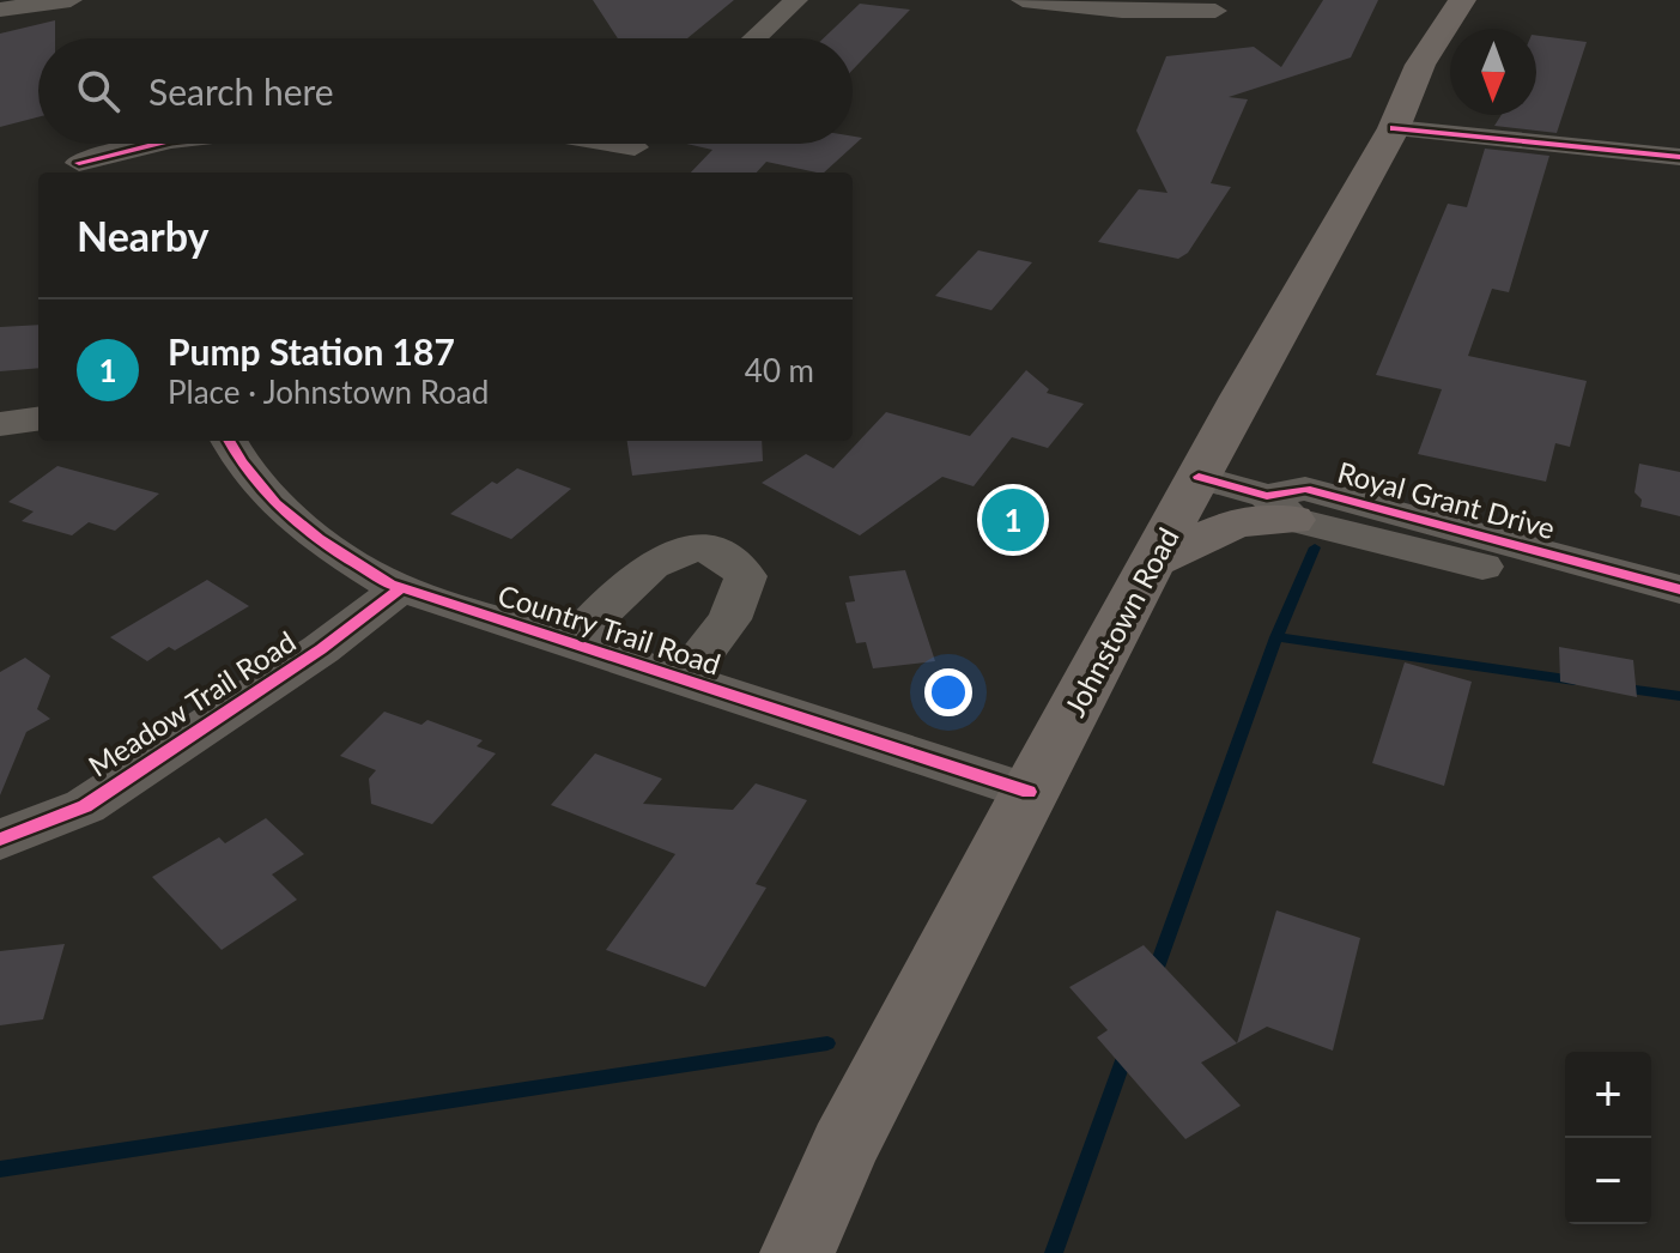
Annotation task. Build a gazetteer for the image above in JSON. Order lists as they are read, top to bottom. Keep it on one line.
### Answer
{"streets":{"main road":["Johnstown Road"],"street":["Royal Grant Drive","Country Trail Road","Meadow Trail Road"]},"crossings":[["Royal Grant Drive","Johnstown Road"],["Johnstown Road","Country Trail Road"],["Country Trail Road","Meadow Trail Road"]],"north":"bottom","page":{"search":"Search here","heading":"Nearby","list":[{"mark":"1","name":"Pump Station 187","note":"Place · Johnstown Road","value":"40 m"}],"pins":"1","map_buttons":["+","−"]}}
